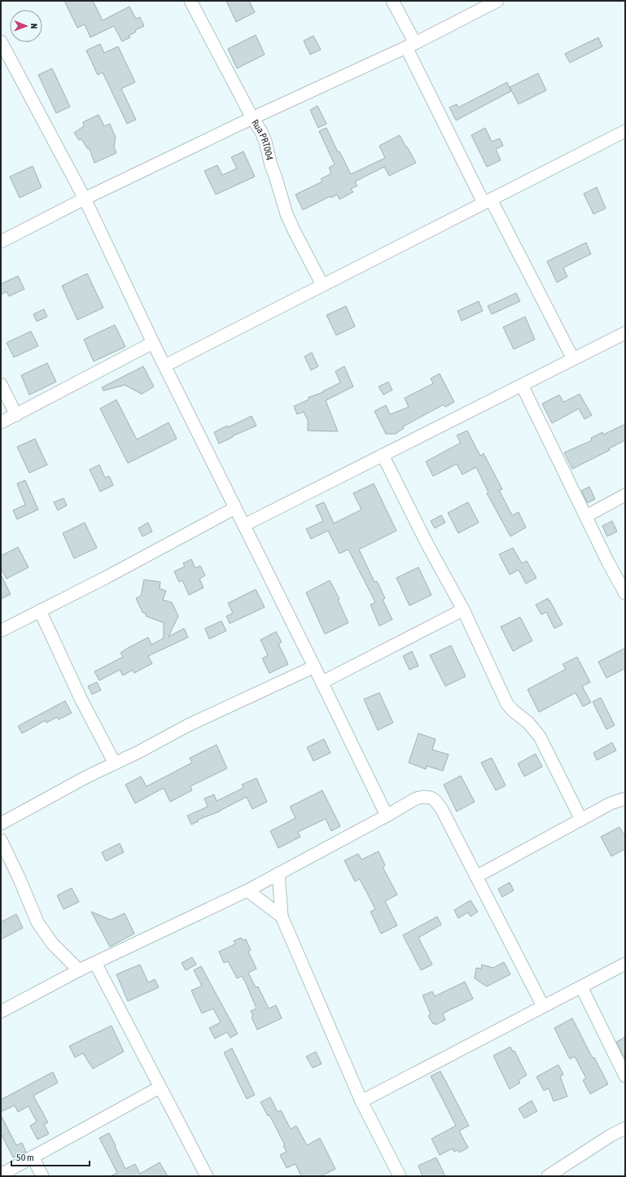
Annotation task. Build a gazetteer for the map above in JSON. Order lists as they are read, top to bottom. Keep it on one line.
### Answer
{"streets":{"street":["Rua PRT004"]},"scale_bar":"50 m","north":"right"}
